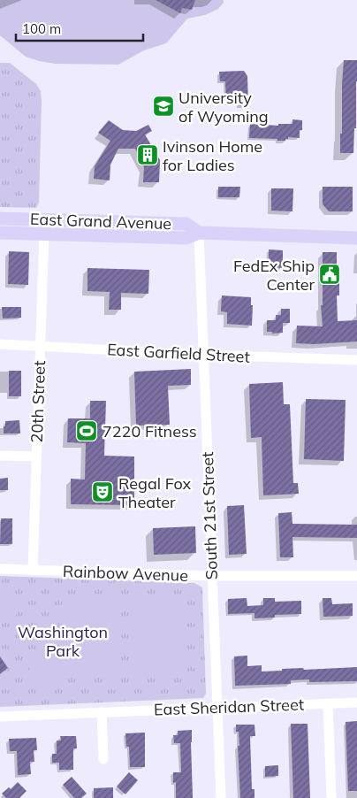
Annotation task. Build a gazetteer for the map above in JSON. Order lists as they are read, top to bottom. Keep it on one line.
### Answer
{"streets":{"main road":["East Grand Avenue"],"street":["East Garfield Street","20th Street","South 21st Street","Rainbow Avenue","East Sheridan Street"]},"crossings":[["East Grand Avenue","20th Street"],["East Grand Avenue","South 21st Street"],["East Garfield Street","20th Street"],["East Garfield Street","South 21st Street"],["20th Street","Rainbow Avenue"],["South 21st Street","Rainbow Avenue"],["South 21st Street","East Sheridan Street"]],"parks":["Washington Park"],"places":{"school or university":["University of Wyoming"],"building":["Ivinson Home for Ladies"],"public building":["FedEx Ship Center"],"sports":["7220 Fitness"],"theatre":["Regal Fox Theater"]},"scale_bar":"100 m"}
